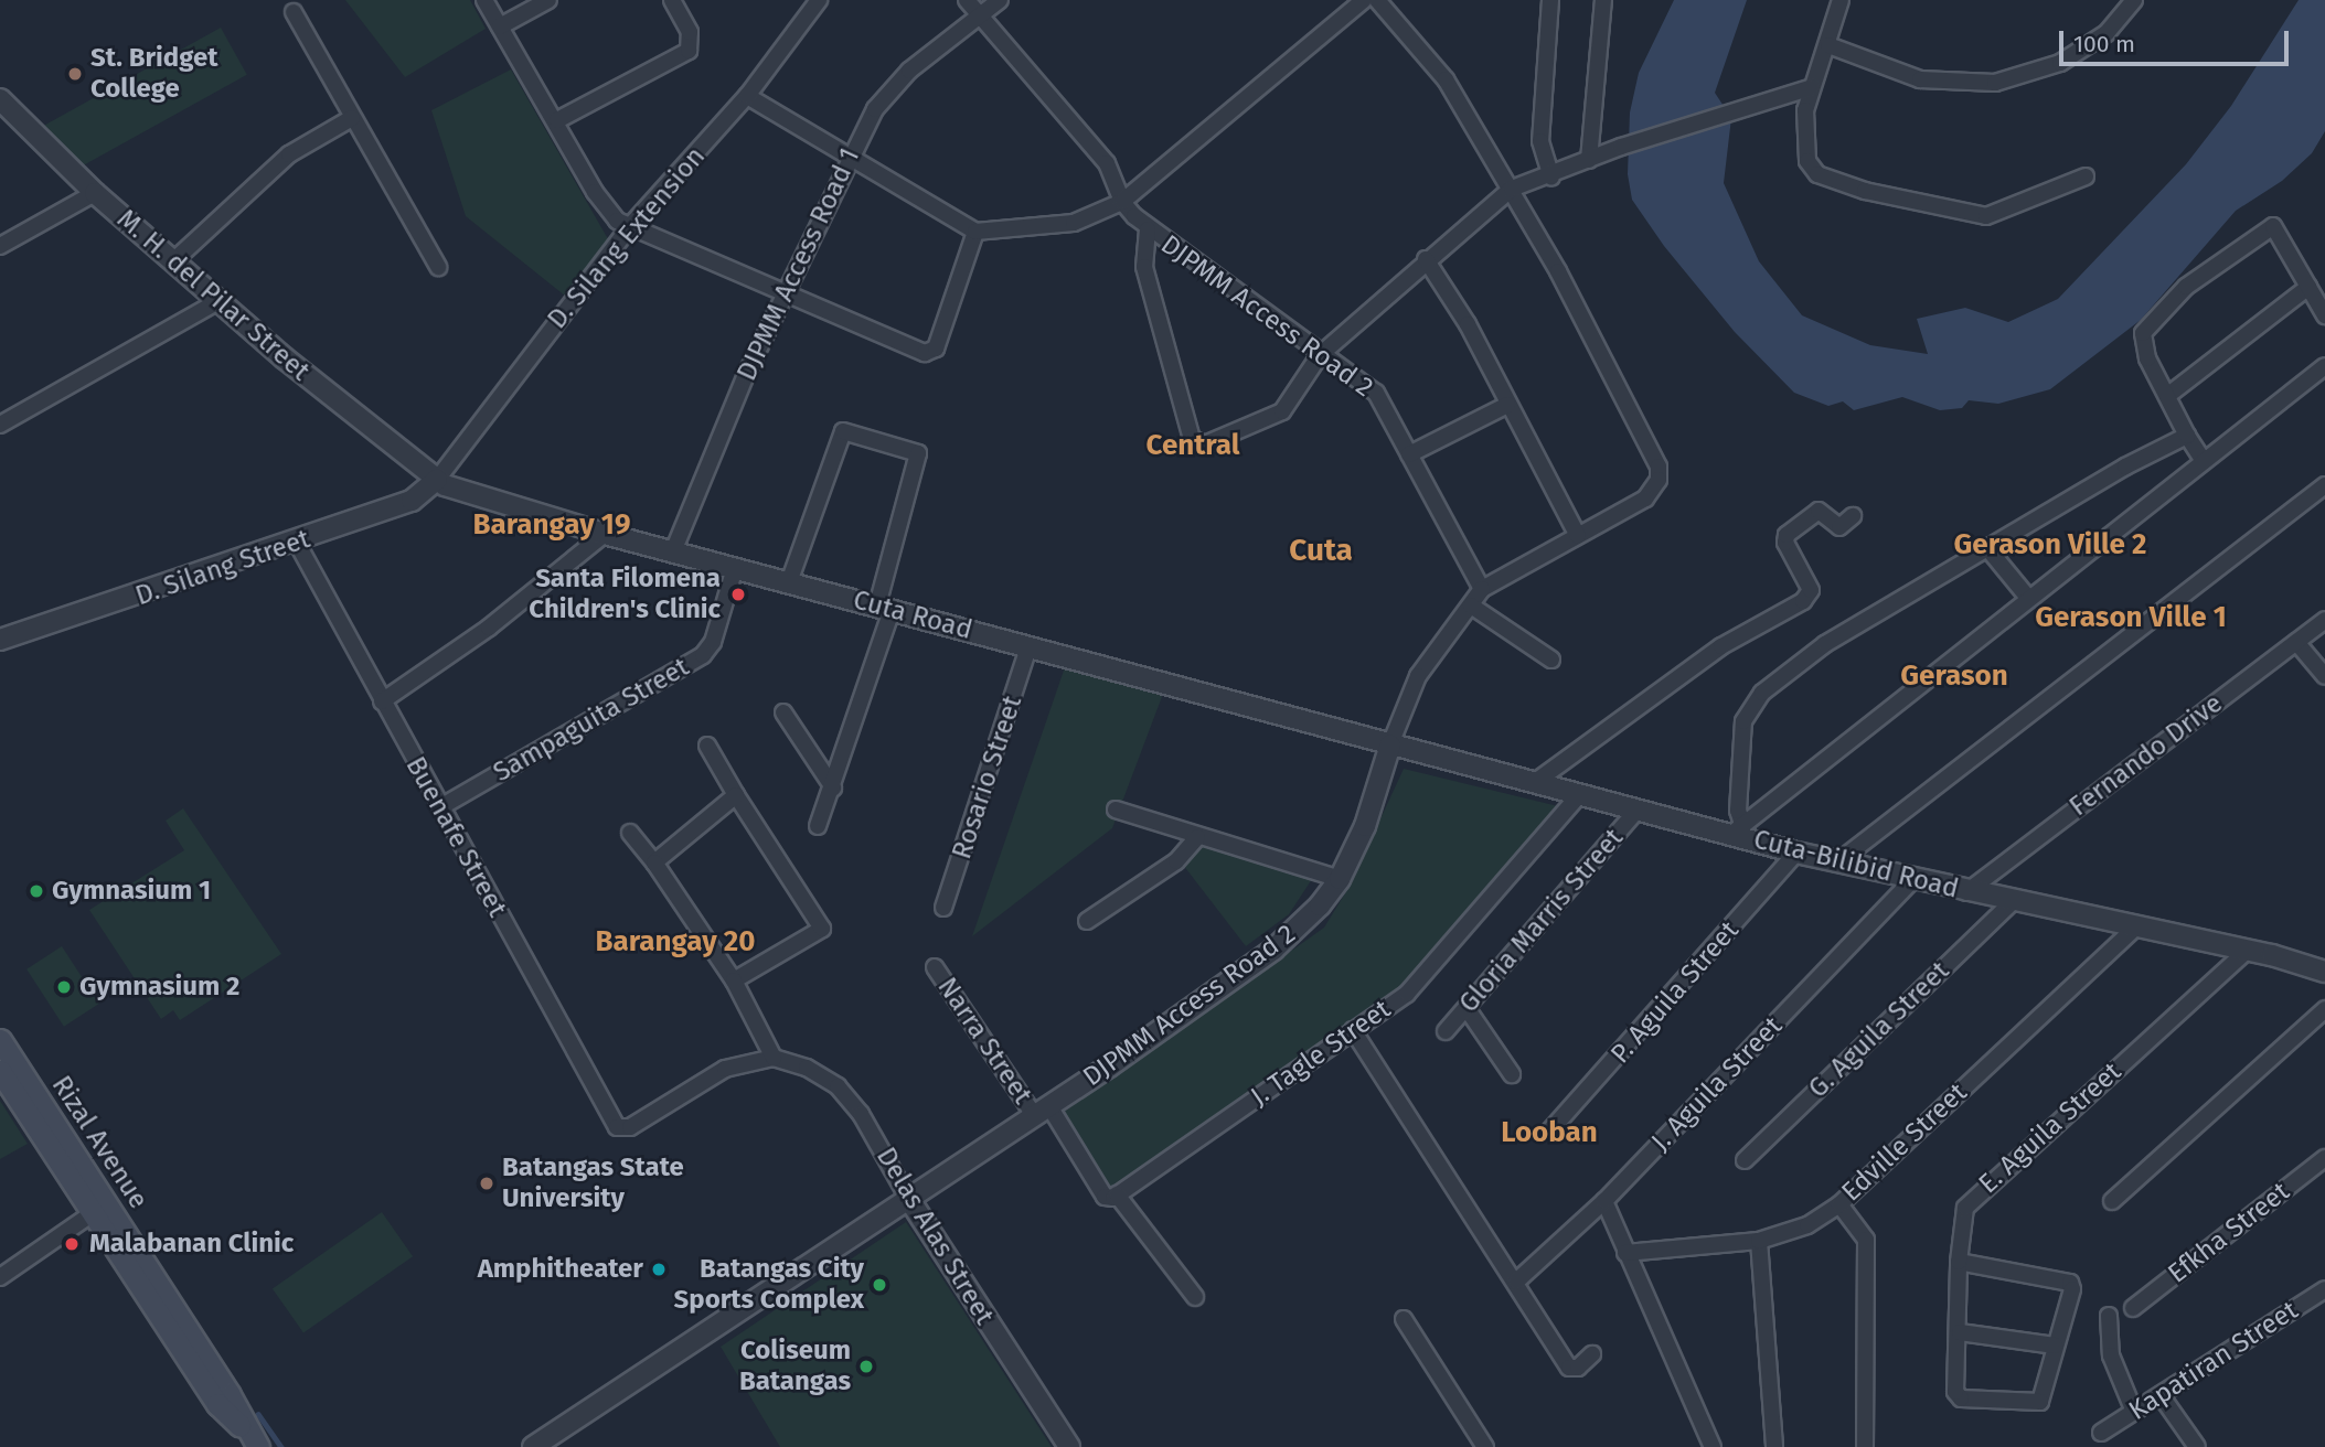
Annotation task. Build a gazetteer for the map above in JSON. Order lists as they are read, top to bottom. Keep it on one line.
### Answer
{"streets":{"main road":["Rizal Avenue"],"street":["D. Silang Extension","DJPMM Access Road 1","M. H. del Pilar Street","DJPMM Access Road 2","D. Silang Street","Cuta Road","Sampaguita Street","Fernando Drive","Rosario Street","Buenafe Street","Cuta-Bilibid Road","Gloria Marris Street","P. Aguila Street","G. Aguila Street","Narra Street","J. Tagle Street","J. Aguila Street","E. Aguila Street","Edville Street","Efkha Street","Delas Alas Street","Kapatiran Street"]},"crossings":[["D. Silang Extension","M. H. del Pilar Street"],["D. Silang Extension","D. Silang Street"],["D. Silang Extension","Cuta Road"],["DJPMM Access Road 1","DJPMM Access Road 2"],["DJPMM Access Road 1","Cuta Road"],["M. H. del Pilar Street","D. Silang Street"],["M. H. del Pilar Street","Cuta Road"],["DJPMM Access Road 2","Cuta Road"],["DJPMM Access Road 2","Cuta-Bilibid Road"],["DJPMM Access Road 2","Narra Street"],["DJPMM Access Road 2","Delas Alas Street"],["D. Silang Street","Cuta Road"],["D. Silang Street","Buenafe Street"],["Cuta Road","Sampaguita Street"],["Cuta Road","Rosario Street"],["Cuta Road","Cuta-Bilibid Road"],["Sampaguita Street","Buenafe Street"],["Fernando Drive","Cuta-Bilibid Road"],["Buenafe Street","Delas Alas Street"],["Cuta-Bilibid Road","Gloria Marris Street"],["Cuta-Bilibid Road","P. Aguila Street"],["Cuta-Bilibid Road","G. Aguila Street"],["Cuta-Bilibid Road","J. Tagle Street"],["Cuta-Bilibid Road","J. Aguila Street"],["Cuta-Bilibid Road","E. Aguila Street"],["Cuta-Bilibid Road","Edville Street"]],"districts":["Central","Barangay 19","Gerason Ville 2","Cuta","Gerason Ville 1","Gerason","Barangay 20","Looban"],"places":["St. Bridget College","Santa Filomena Children's Clinic","Gymnasium 1","Gymnasium 2","Batangas State University","Malabanan Clinic","Amphitheater","Batangas City Sports Complex","Coliseum Batangas"],"scale_bar":"100 m"}
